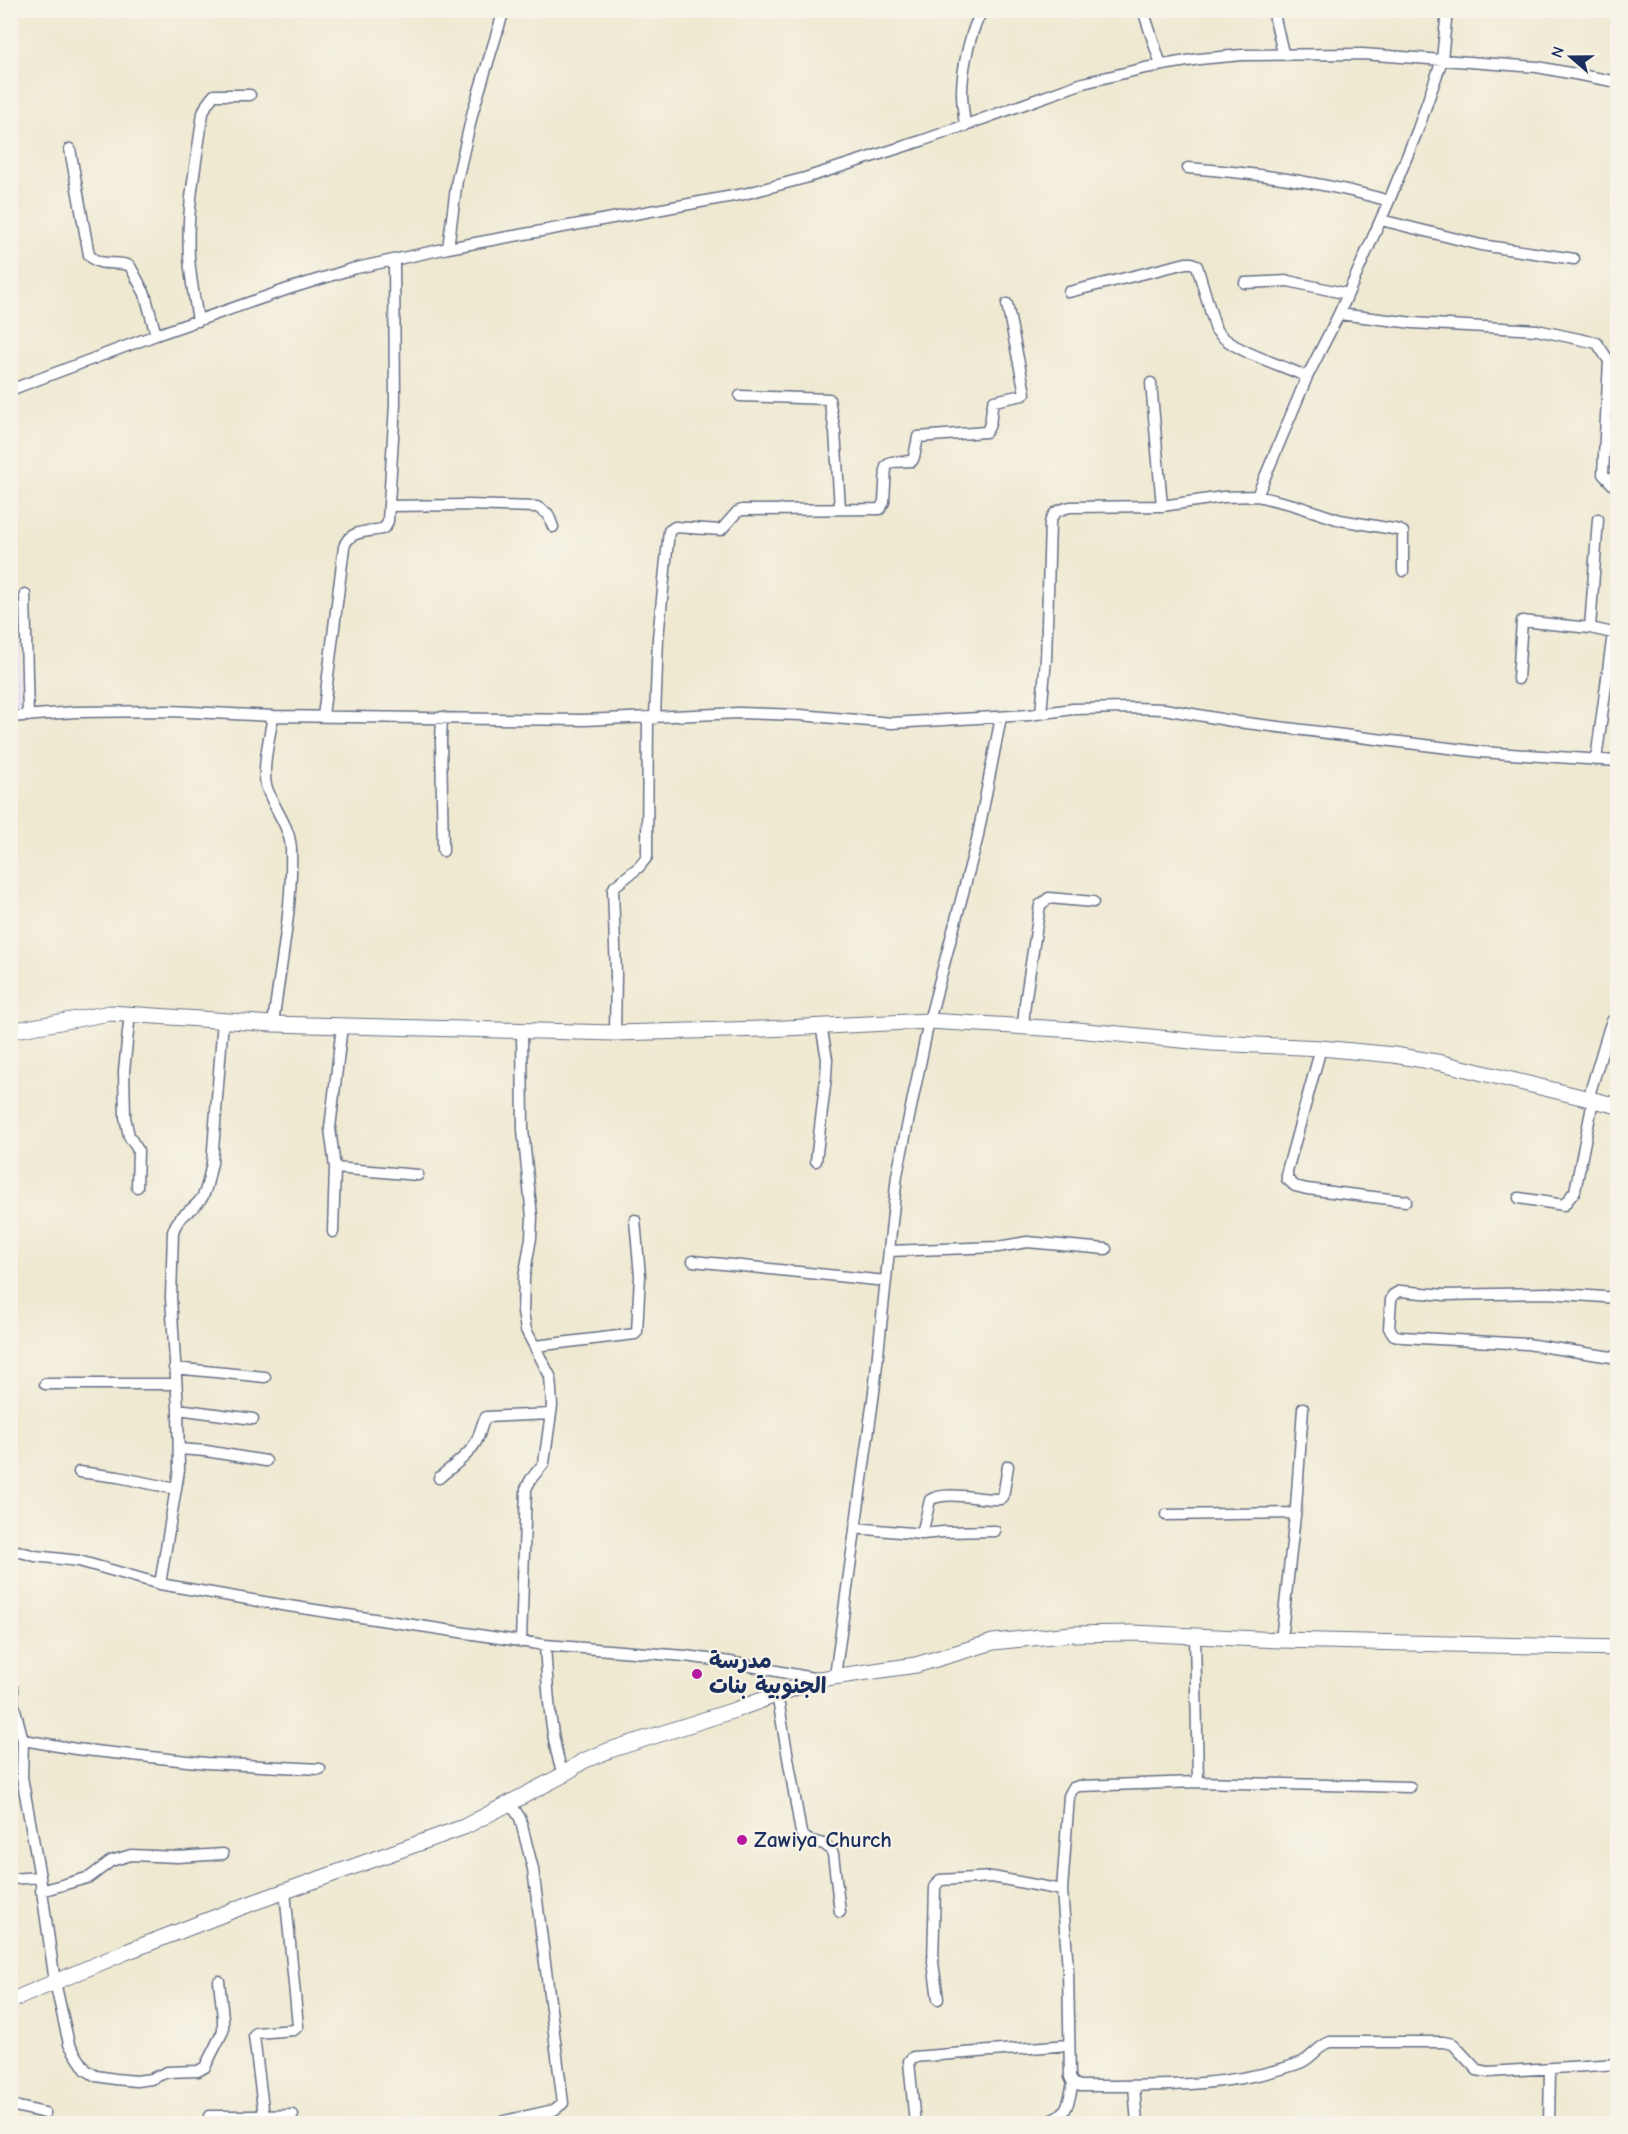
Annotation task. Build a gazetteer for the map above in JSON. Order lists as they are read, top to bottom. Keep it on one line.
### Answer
{"places":["مدرسة الجنوبية بنات","Zawiya Church"],"north":"left"}
